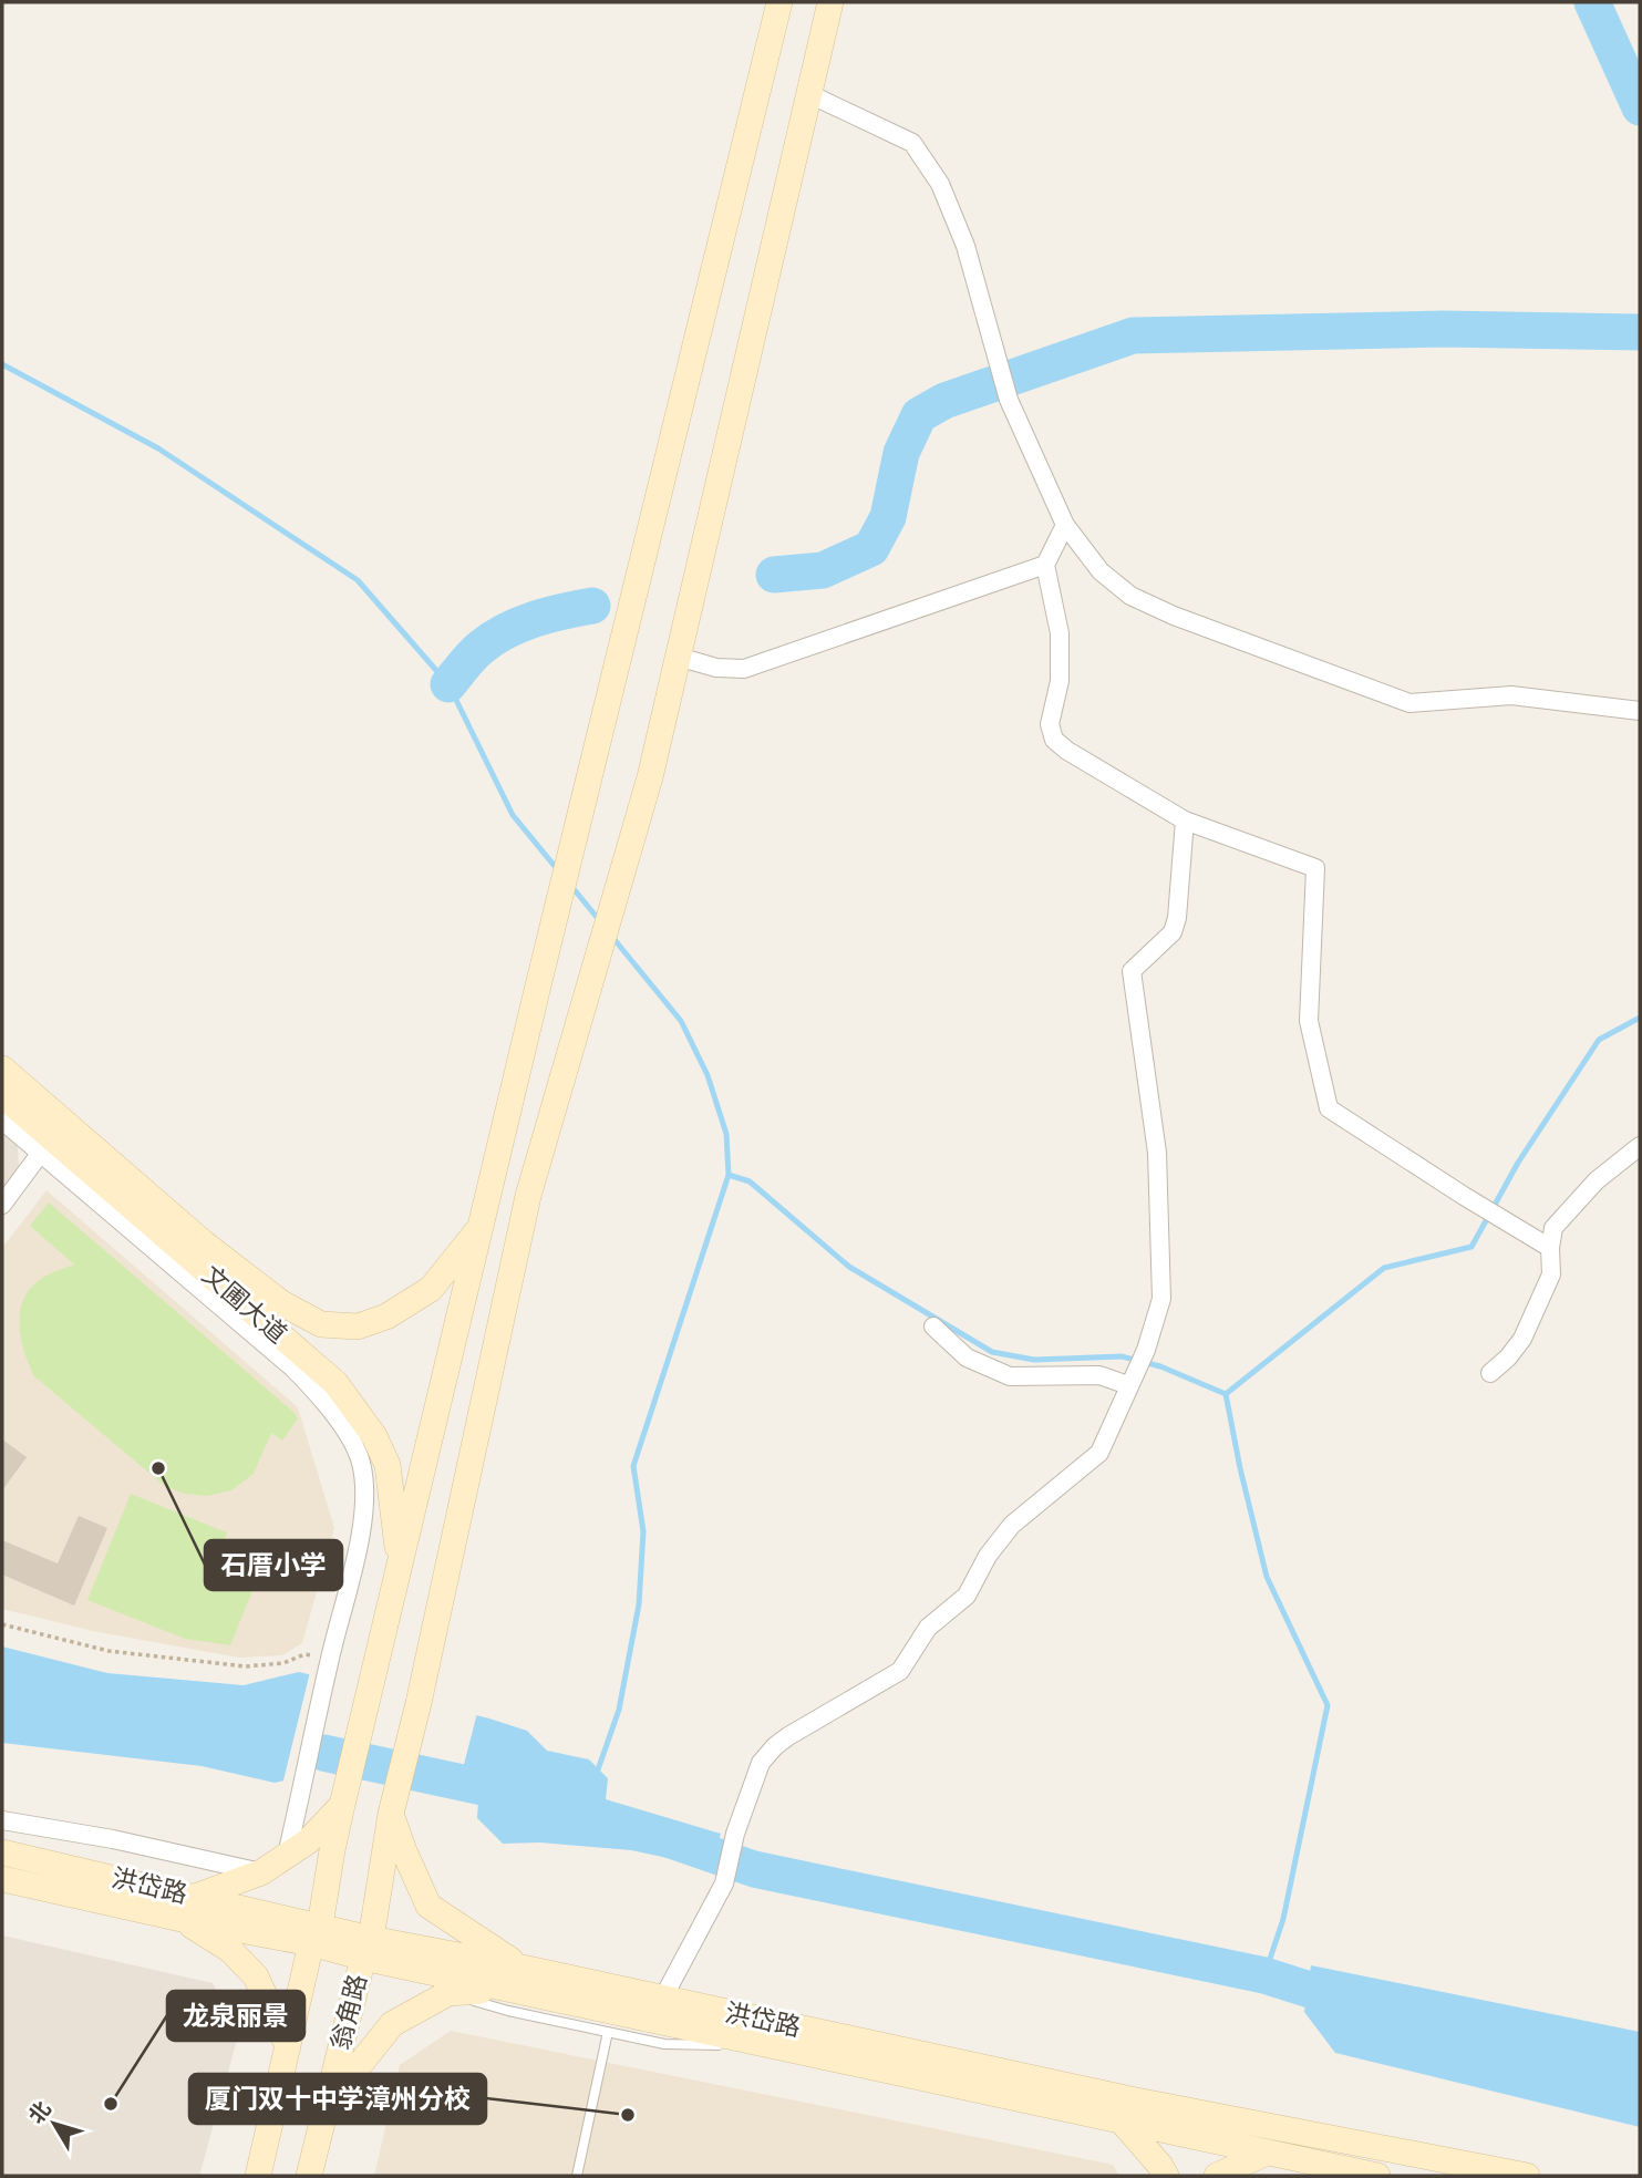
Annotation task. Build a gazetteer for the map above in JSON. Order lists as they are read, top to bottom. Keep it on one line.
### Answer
{"streets":{"main road":["文圃大道","洪岱路","翁角路"]},"crossings":[["文圃大道","翁角路"],["洪岱路","翁角路"]],"places":["石厝小学","龙泉丽景","厦门双十中学漳州分校"],"north":"top left"}
